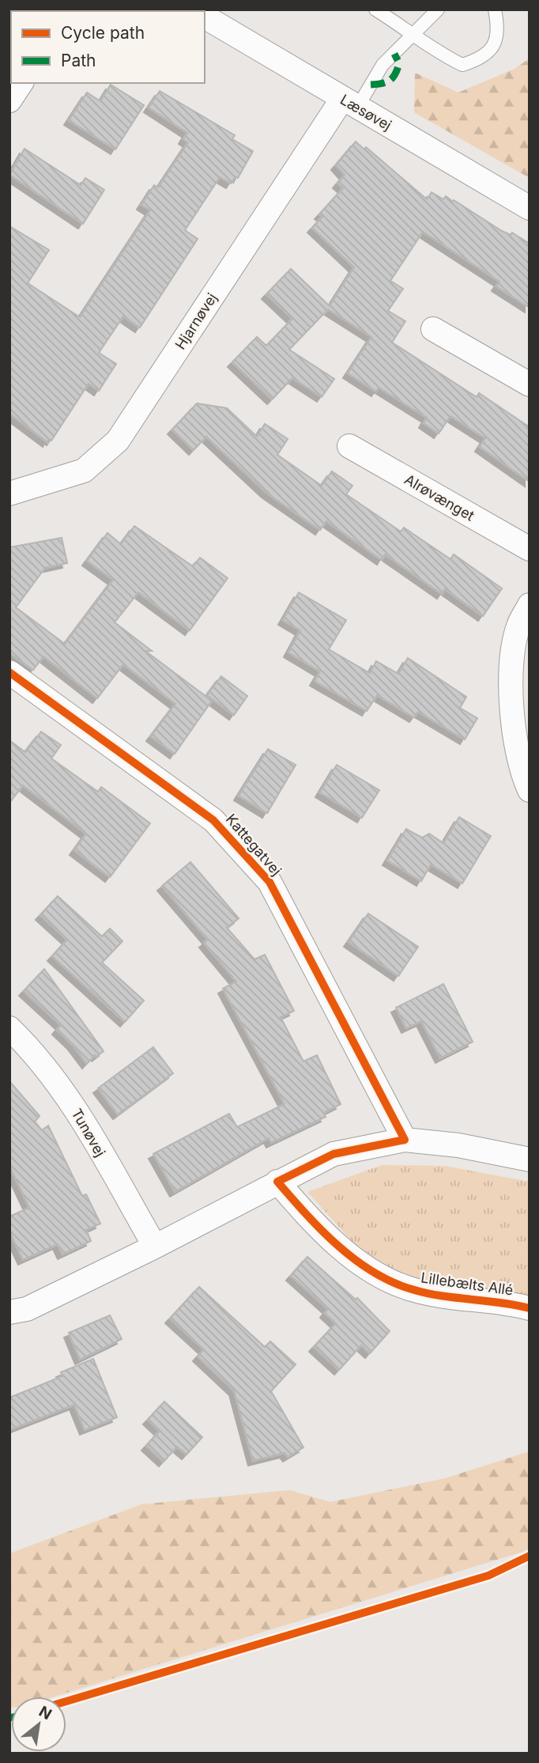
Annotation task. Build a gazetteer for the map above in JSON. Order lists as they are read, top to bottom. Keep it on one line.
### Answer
{"streets":{"street":["Læsøvej","Hjarnøvej","Alrøvænget","Kattegatvej","Tunøvej","Lillebælts Allé"]},"crossings":[["Læsøvej","Hjarnøvej"]],"legend":["Cycle path","Path"],"north":"top right"}
